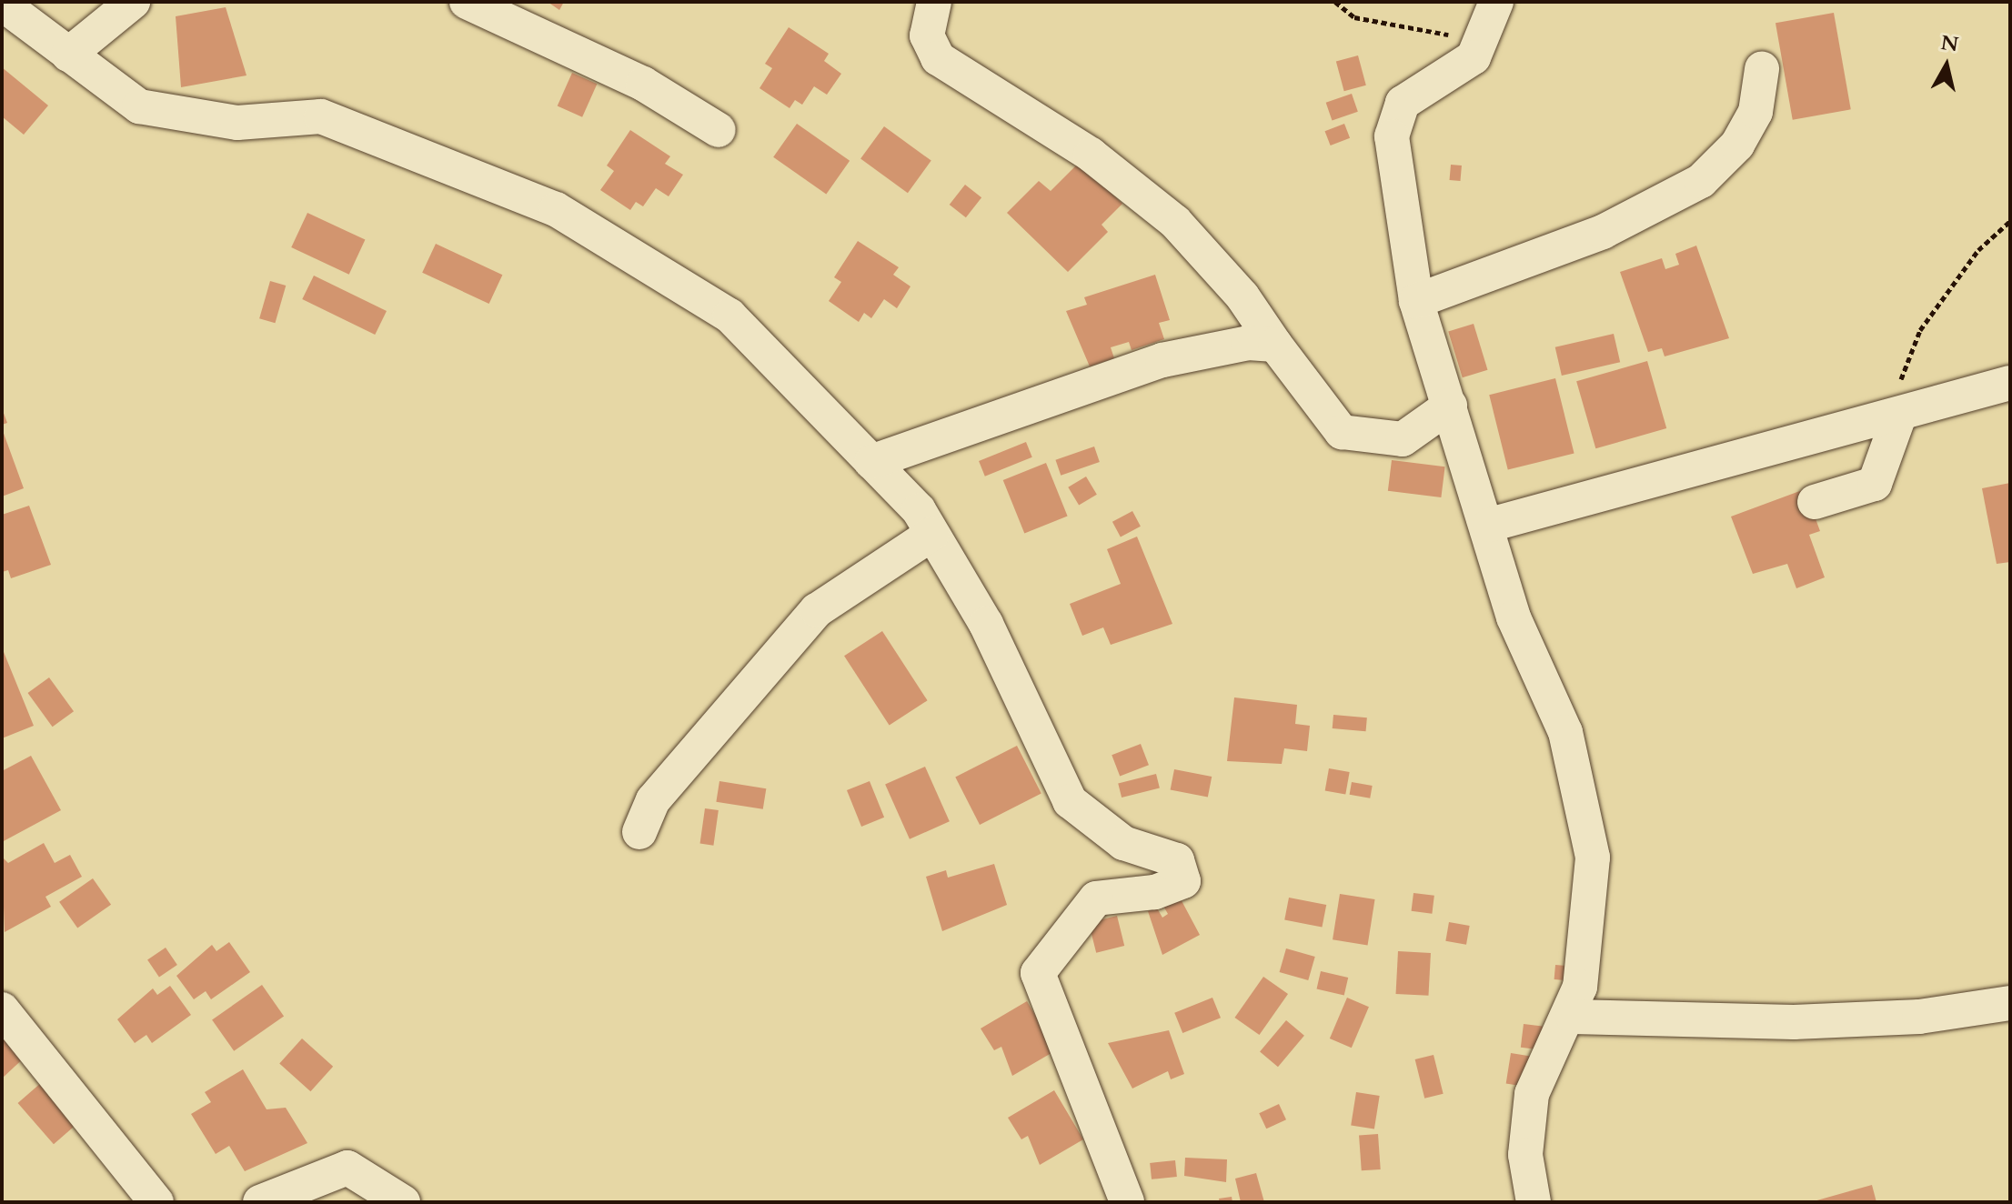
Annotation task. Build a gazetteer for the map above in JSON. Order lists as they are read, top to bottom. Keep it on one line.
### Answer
{"north":"top"}
